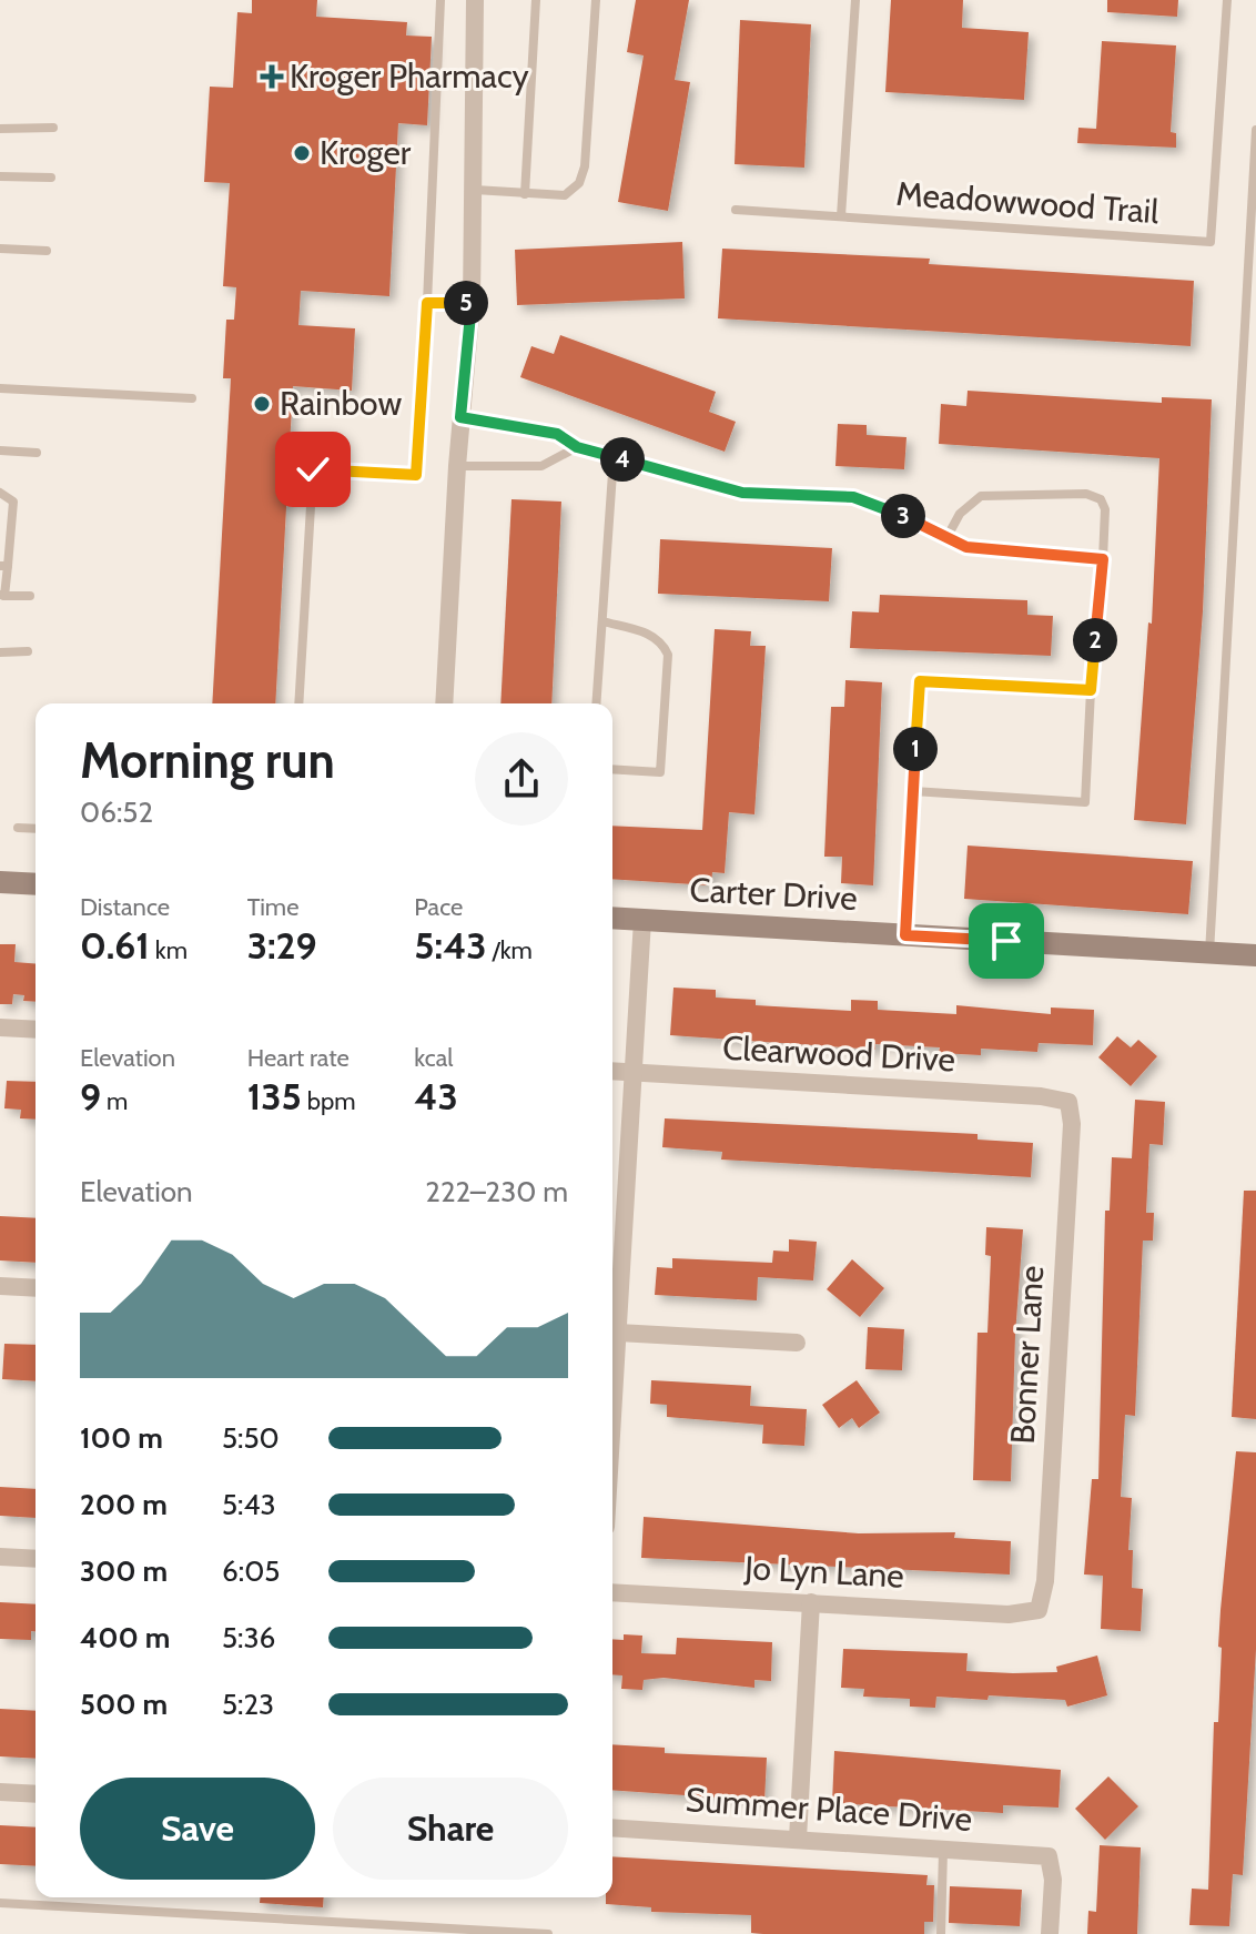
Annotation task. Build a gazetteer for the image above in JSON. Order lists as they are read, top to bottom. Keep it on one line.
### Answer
{"streets":{"street":["Carter Drive","Clearwood Drive","Bonner Lane","Jo Lyn Lane","Summer Place Drive"],"lane":["Meadowwood Trail"]},"crossings":[["Clearwood Drive","Bonner Lane"],["Bonner Lane","Jo Lyn Lane"]],"places":{"health":["Kroger Pharmacy"],"other":["Kroger","Rainbow"]},"page":{"pins":["5","4","3","2","1"],"heading":["Morning run","06:52"],"stats":[["Distance","0.61 km"],["Time","3:29"],["Pace","5:43 /km"],["Elevation","9 m"],["Heart rate","135 bpm"],["kcal","43"]],"chart":["Elevation","222–230 m"],"list":[{"name":"100 m","note":"5:50"},{"name":"200 m","note":"5:43"},{"name":"300 m","note":"6:05"},{"name":"400 m","note":"5:36"},{"name":"500 m","note":"5:23"}],"buttons":["Save","Share"]}}
